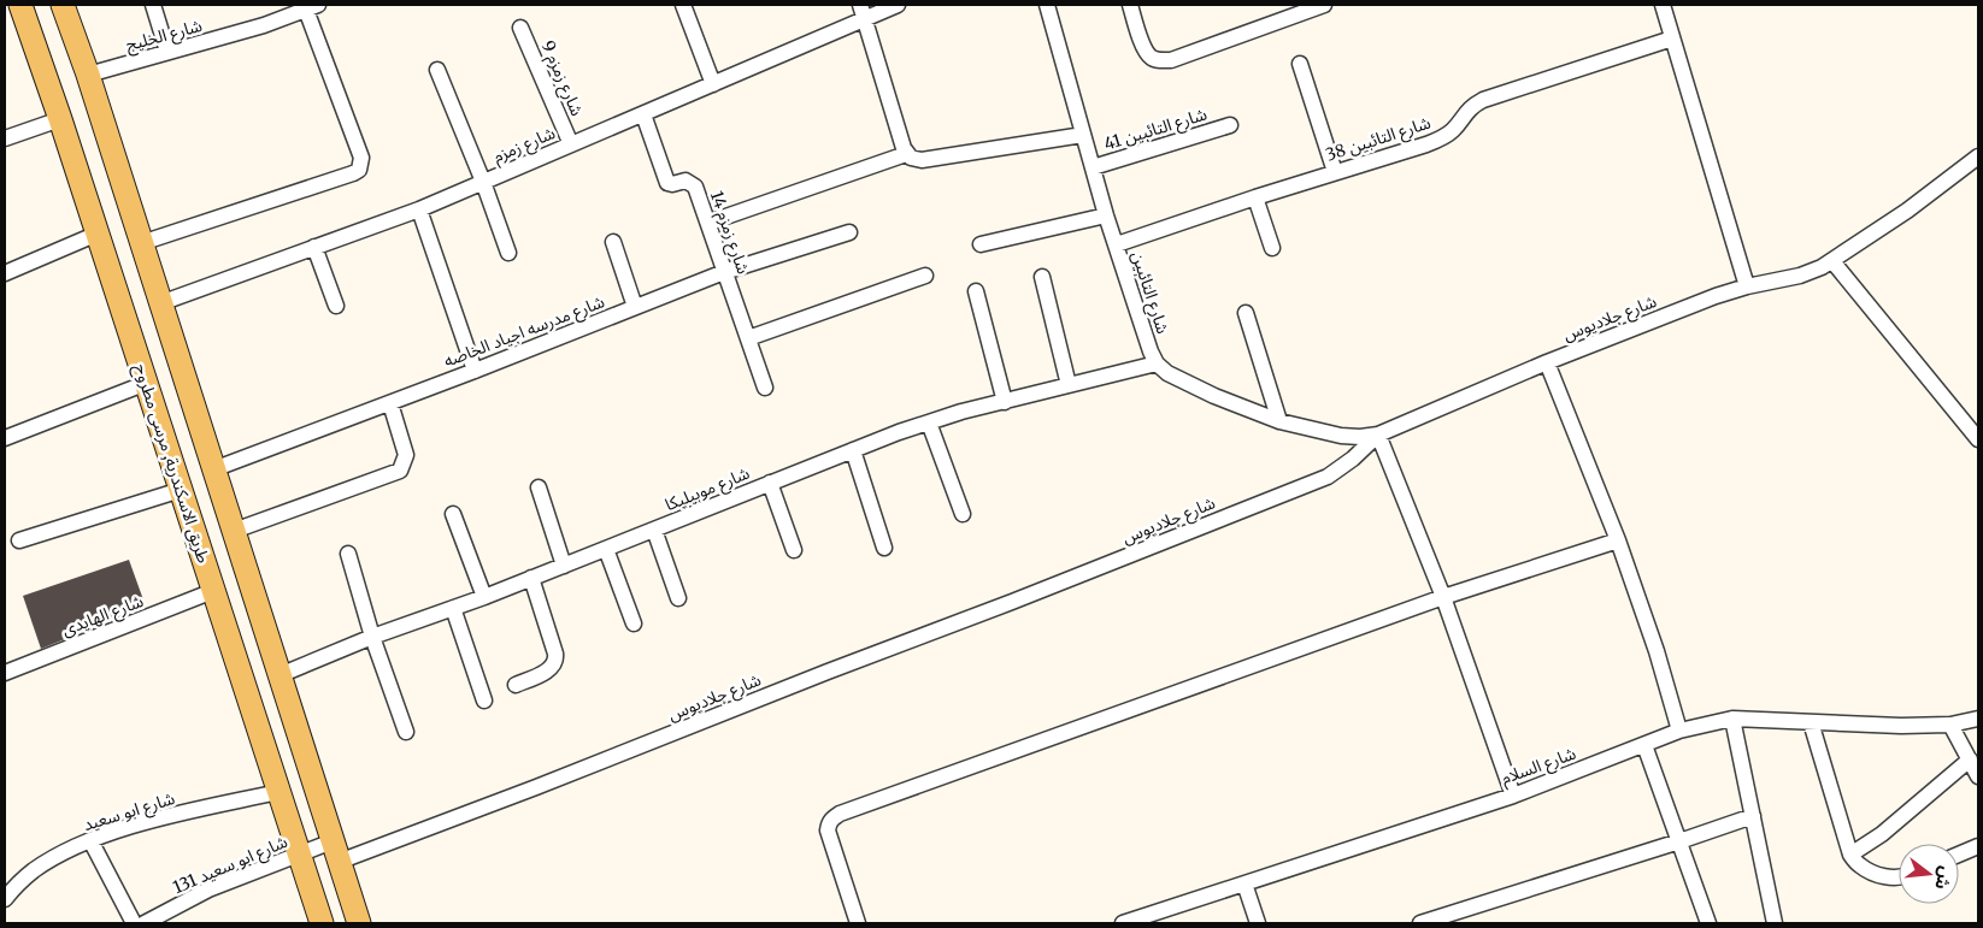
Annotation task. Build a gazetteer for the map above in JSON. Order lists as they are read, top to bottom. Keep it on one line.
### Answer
{"streets":{"main road":["طريق الاسكندرية, مرسى مطروح"],"street":["شارع الخليج","شارع زمزم 9","شارع التائبين 41","شارع التائبين 38","شارع زمزم","شارع زمزم 14","شارع التائبين","شارع جلاديوس","شارع مدرسه اجياد الخاصه","شارع موبيليكا","شارع الهايدى","شارع السلام","شارع ابو سعيد","شارع ابو سعيد 131"]},"crossings":[["شارع زمزم 9","شارع زمزم"],["شارع التائبين 41","شارع التائبين"],["شارع التائبين 38","شارع التائبين"],["شارع زمزم","شارع زمزم 14"],["شارع زمزم 14","شارع مدرسه اجياد الخاصه"],["شارع التائبين","شارع موبيليكا"],["شارع جلاديوس","شارع ابو سعيد 131"],["طريق الاسكندرية, مرسى مطروح","شارع الهايدى"],["طريق الاسكندرية, مرسى مطروح","شارع ابو سعيد"],["طريق الاسكندرية, مرسى مطروح","شارع ابو سعيد 131"]],"north":"right"}
